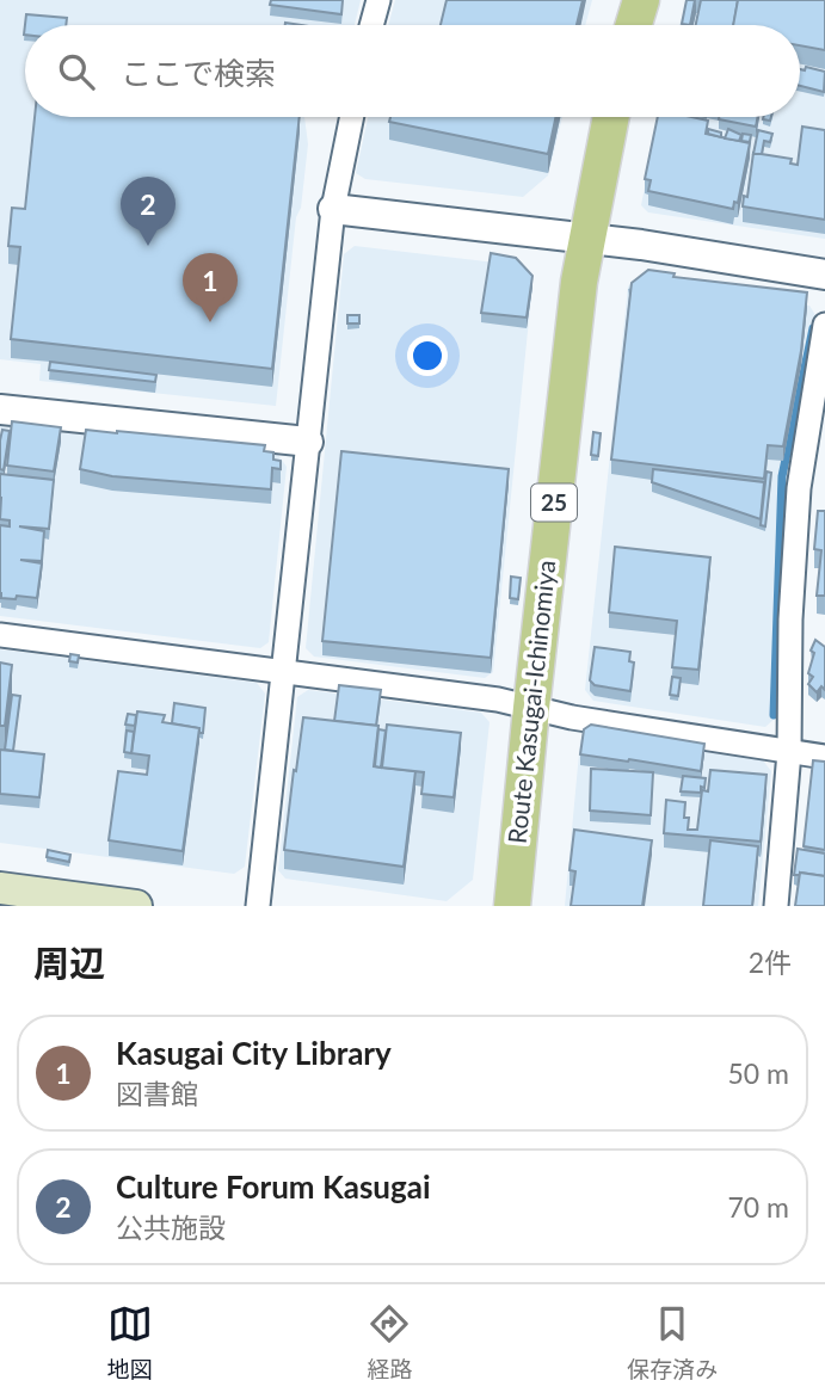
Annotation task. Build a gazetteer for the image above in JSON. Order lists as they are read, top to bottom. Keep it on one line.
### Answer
{"streets":{"main road":["25","Route Kasugai-Ichinomiya"]},"page":{"search":"ここで検索","pins":["2","1"],"heading":["周辺","2件"],"list":[{"mark":"1","name":"Kasugai City Library","note":"図書館","value":"50 m"},{"mark":"2","name":"Culture Forum Kasugai","note":"公共施設","value":"70 m"}],"nav":["地図","経路","保存済み"]}}
